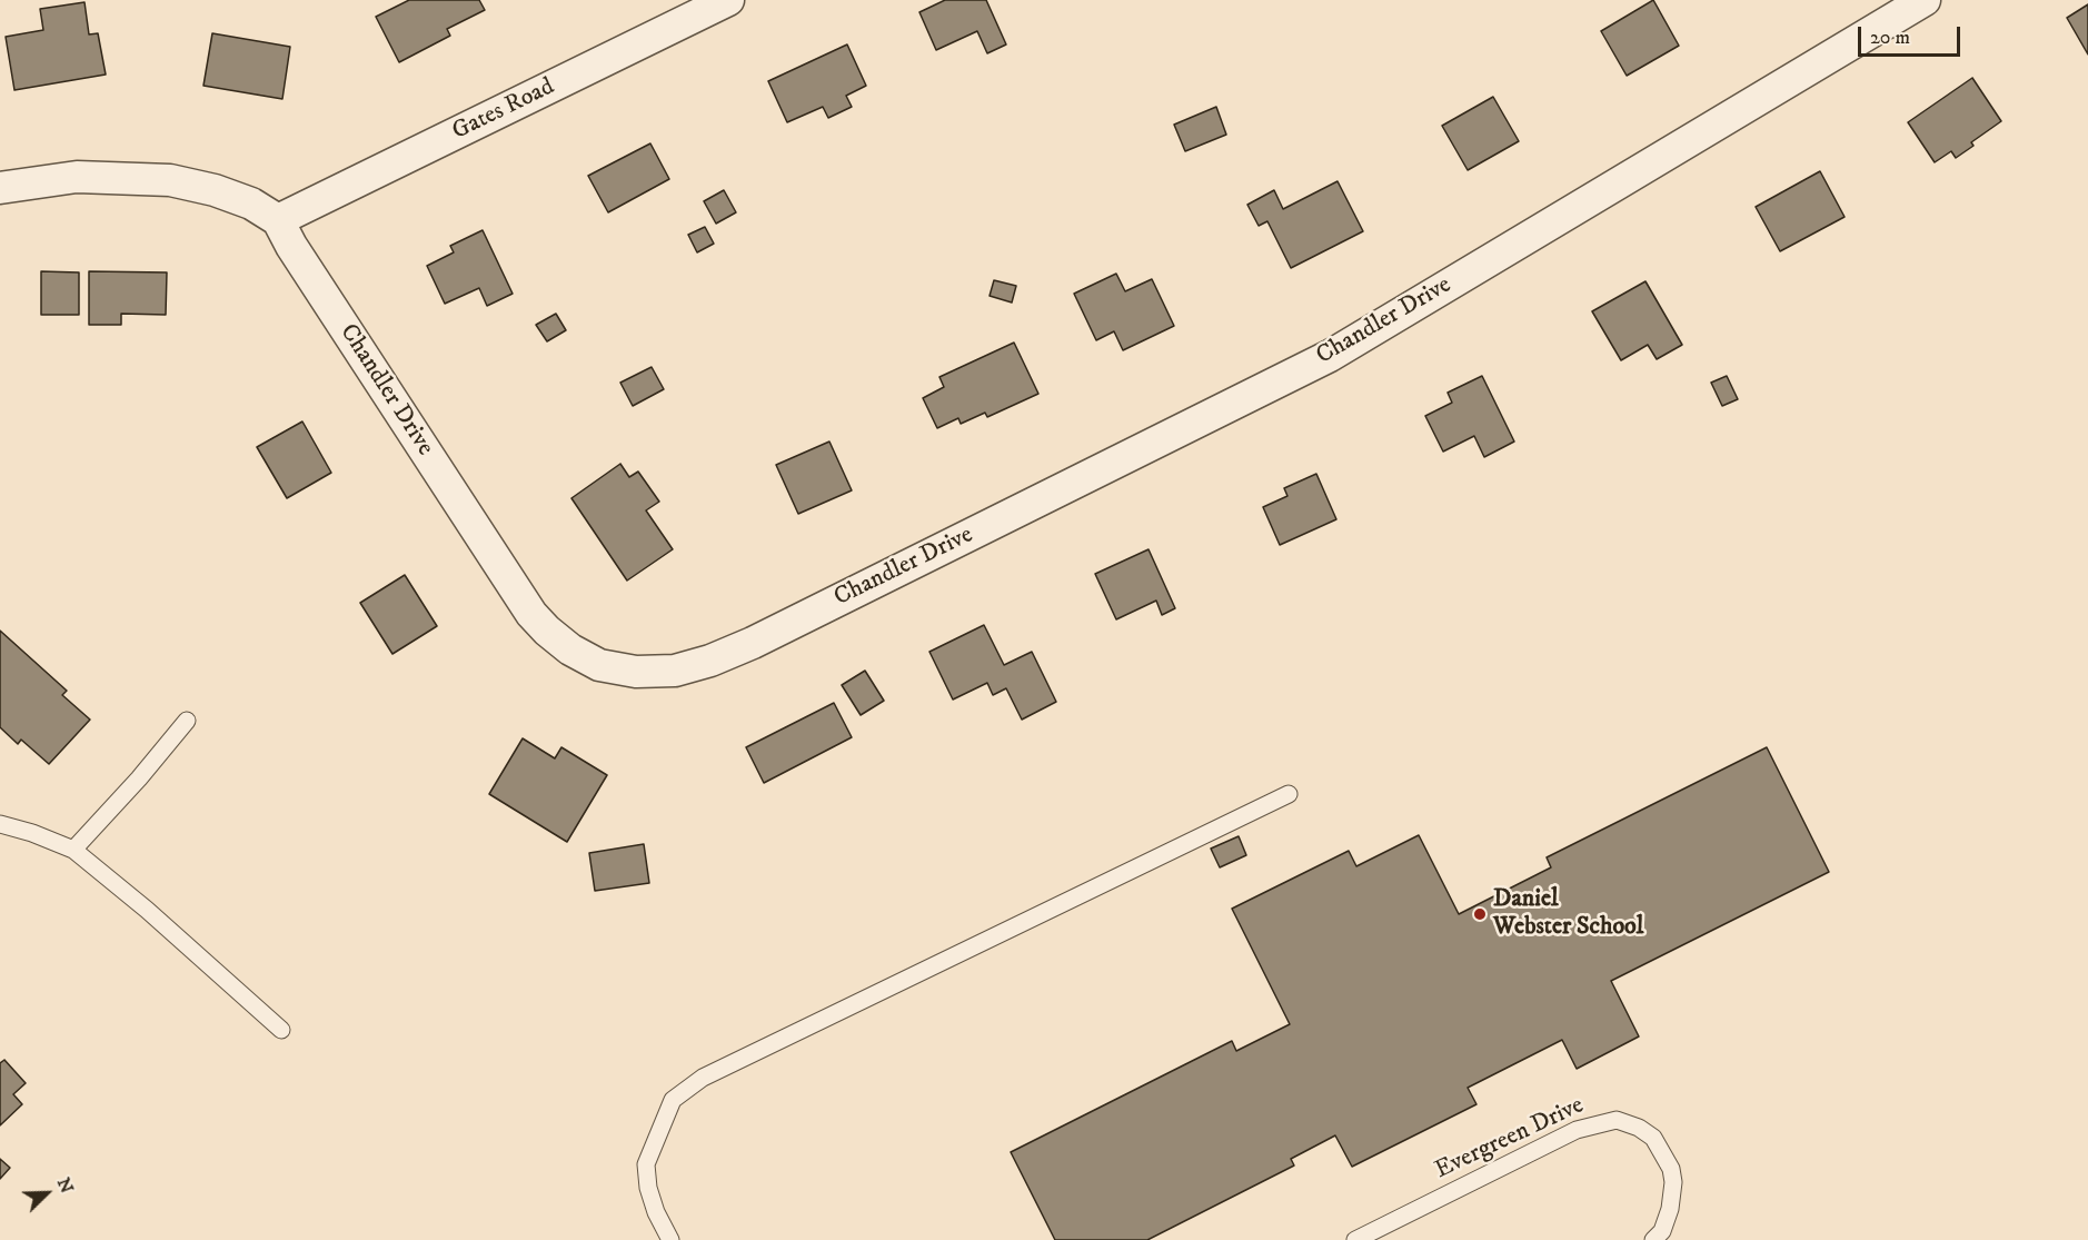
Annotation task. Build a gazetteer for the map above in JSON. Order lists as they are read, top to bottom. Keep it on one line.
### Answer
{"streets":{"street":["Gates Road","Chandler Drive"],"lane":["Evergreen Drive"]},"crossings":[["Gates Road","Chandler Drive"]],"places":["Daniel Webster School"],"scale_bar":"20 m","north":"top right"}
